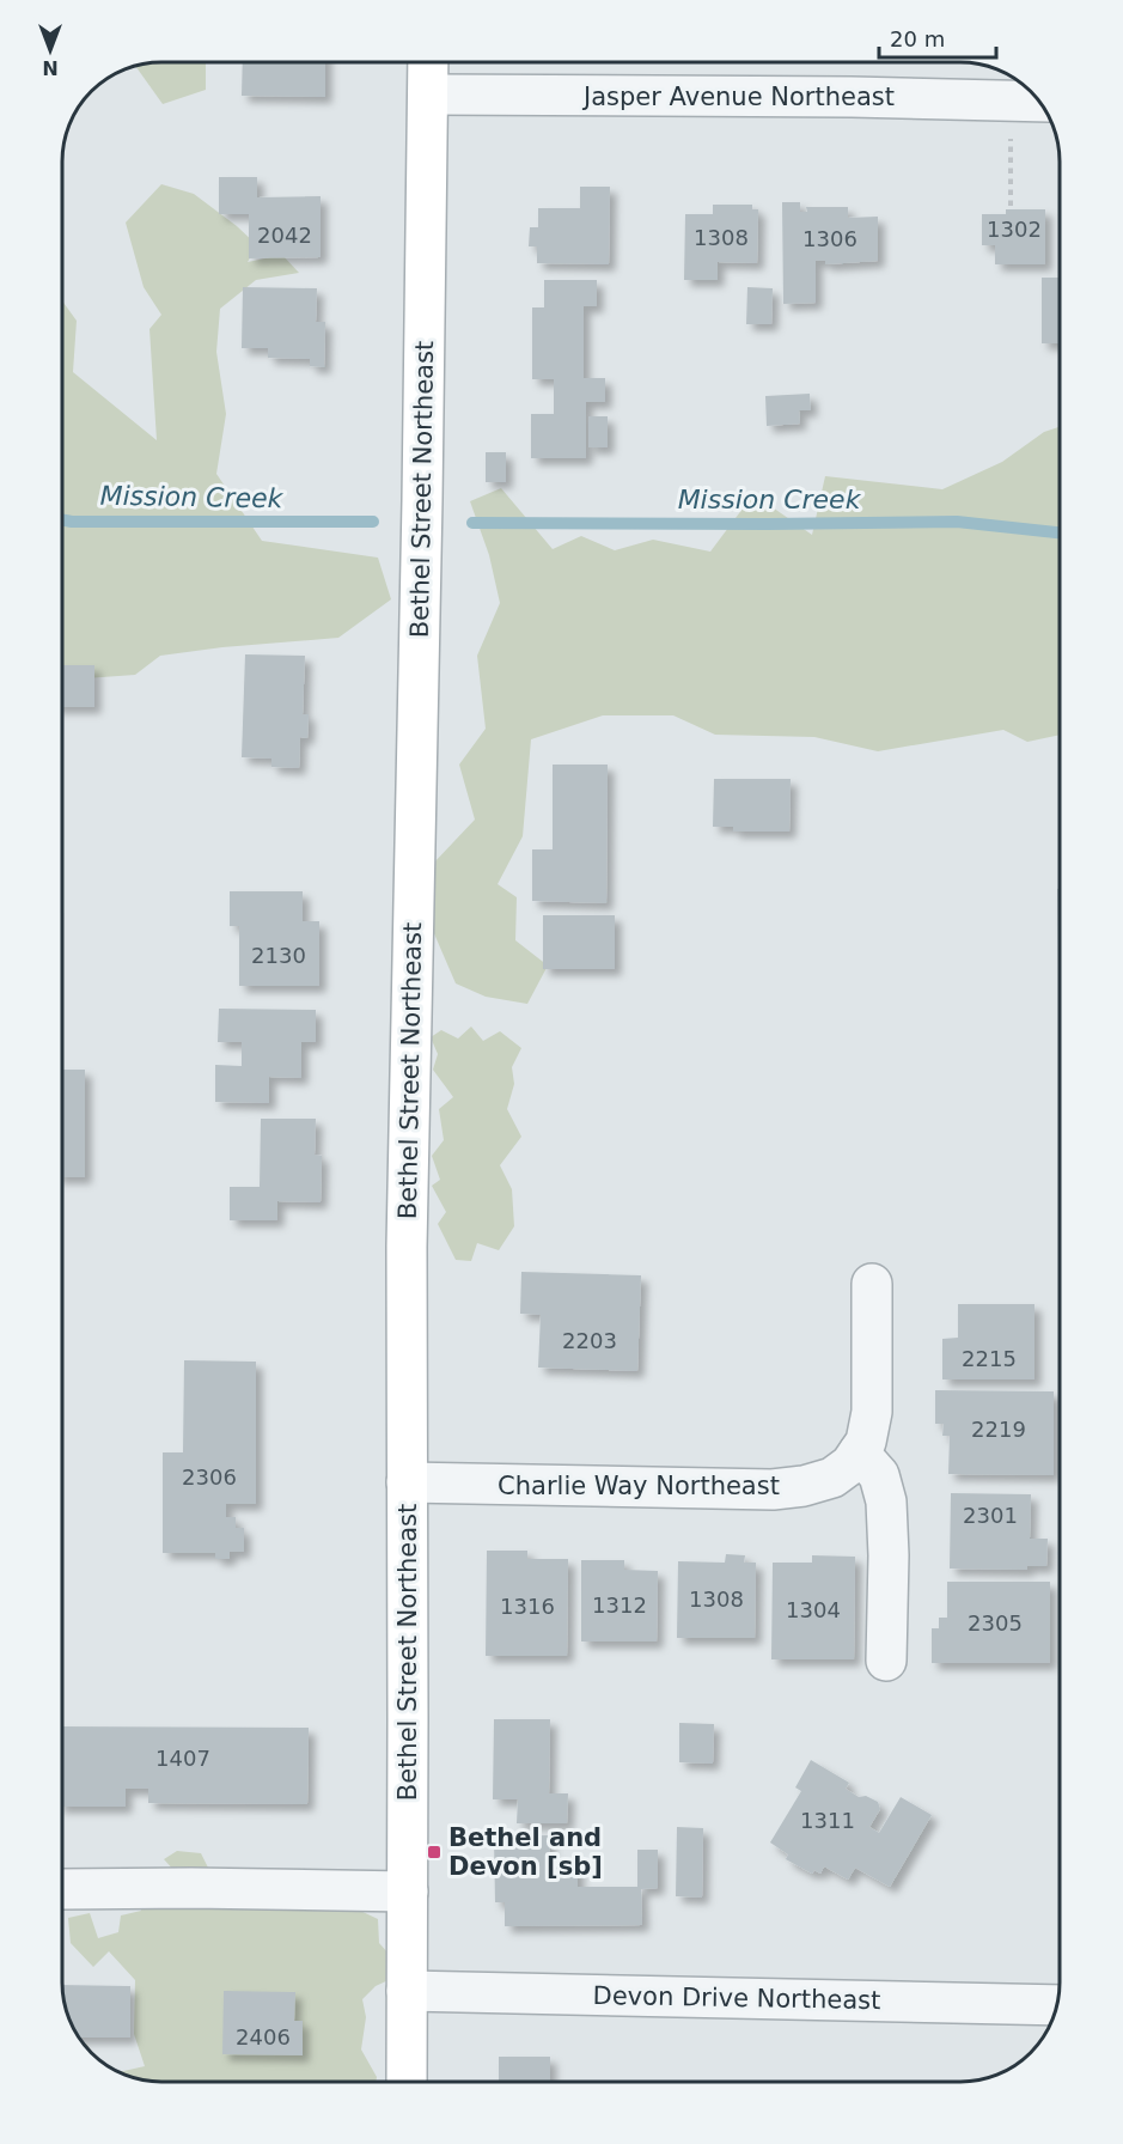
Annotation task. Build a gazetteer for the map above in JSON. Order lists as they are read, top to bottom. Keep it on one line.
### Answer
{"streets":{"street":["Jasper Avenue Northeast","Bethel Street Northeast","Charlie Way Northeast","Devon Drive Northeast"]},"crossings":[["Jasper Avenue Northeast","Bethel Street Northeast"],["Bethel Street Northeast","Charlie Way Northeast"],["Bethel Street Northeast","Devon Drive Northeast"]],"water":["Mission Creek"],"places":{"transit":["Bethel and Devon [sb]"]},"house_numbers":["1302","2042","1308","1306","2130","2203","2215","2219","2306","2301","1308","1312","1316","1304","2305","1407","1311","2406"],"scale_bar":"20 m","north":"bottom"}
